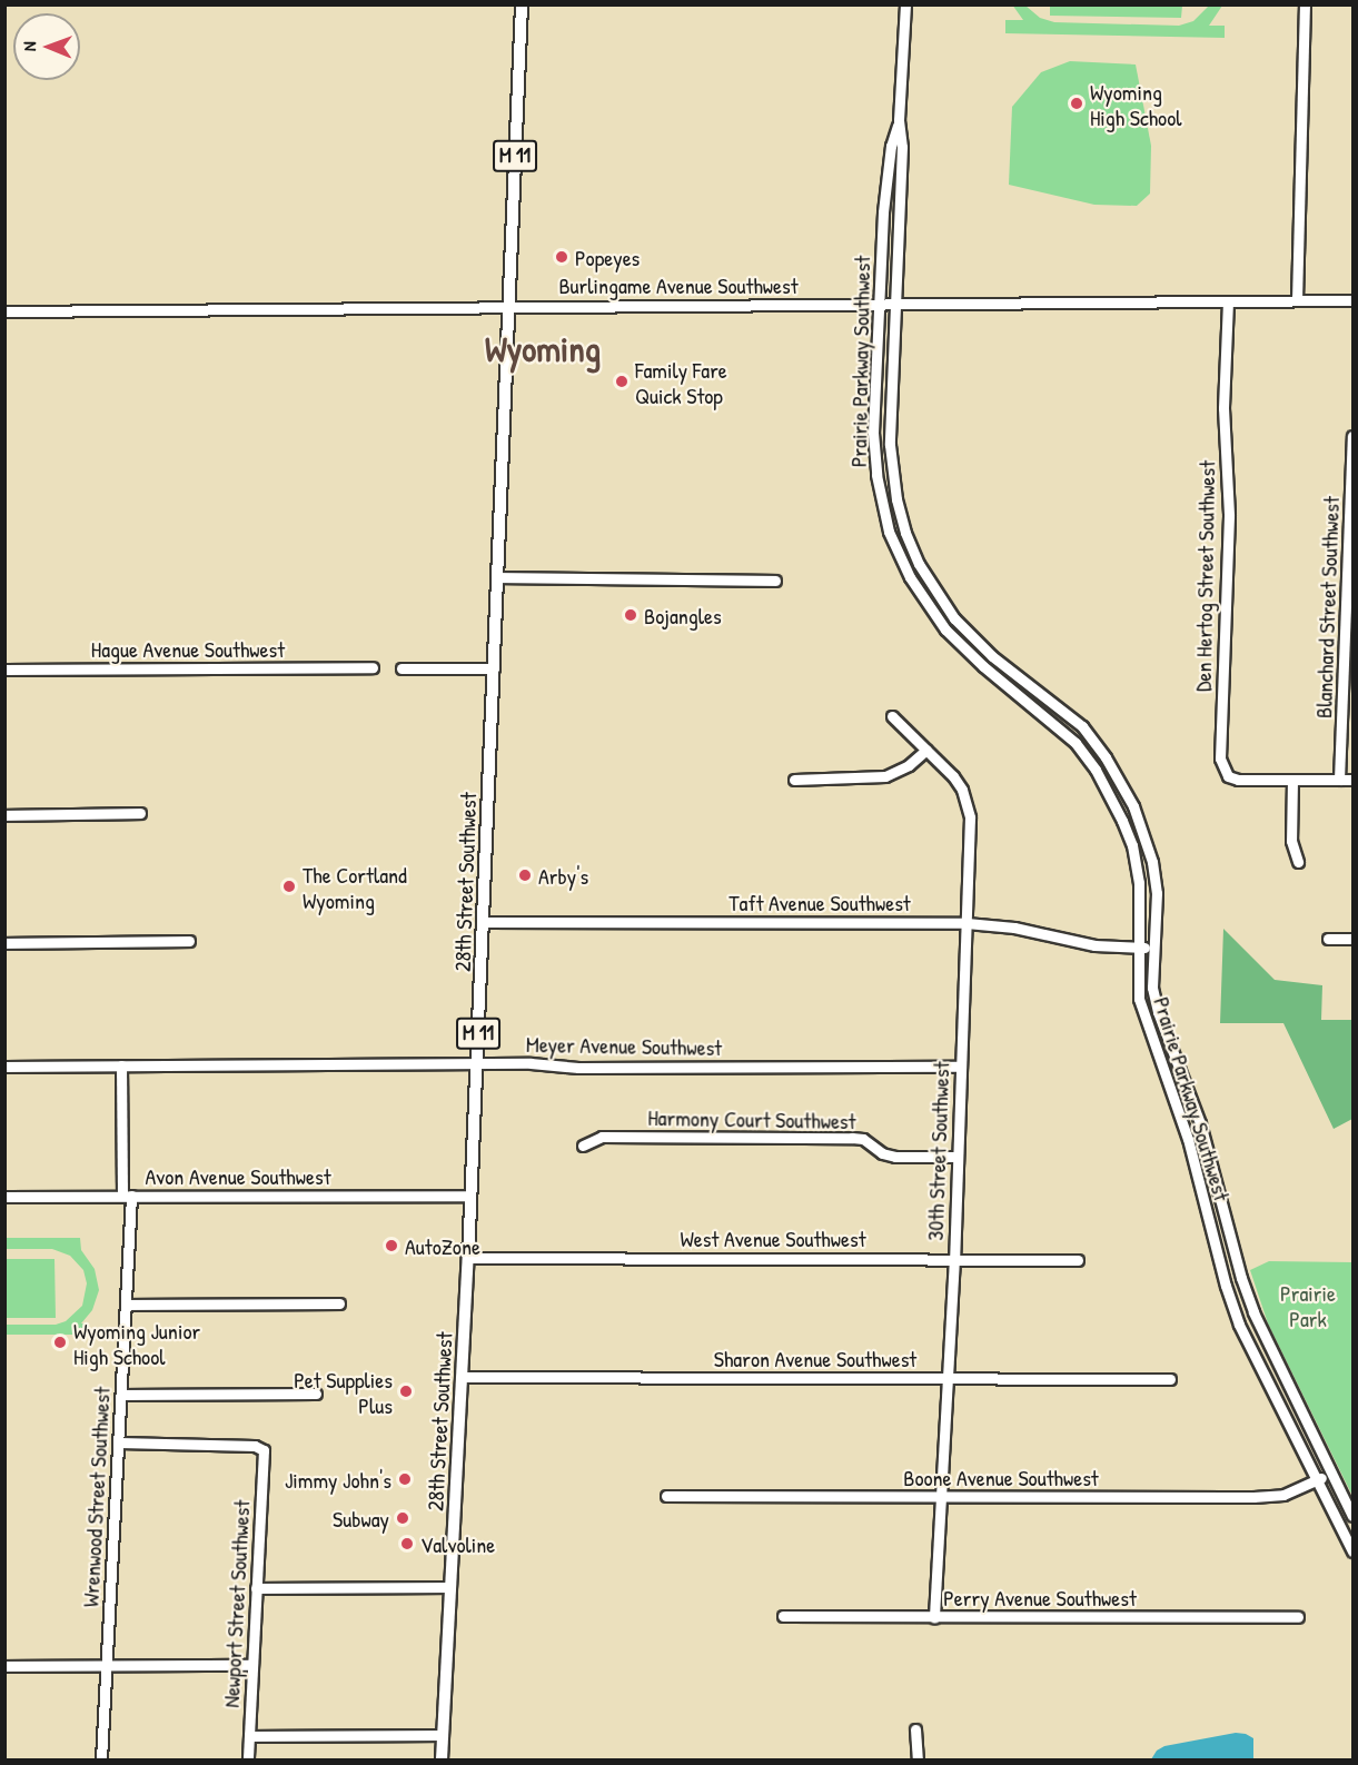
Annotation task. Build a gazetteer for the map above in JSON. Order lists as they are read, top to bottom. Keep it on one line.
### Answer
{"streets":{"main road":["M 11","28th Street Southwest"],"street":["Burlingame Avenue Southwest","Prairie Parkway Southwest","Den Hertog Street Southwest","Blanchard Street Southwest","Hague Avenue Southwest","Taft Avenue Southwest","Meyer Avenue Southwest","Harmony Court Southwest","30th Street Southwest","Avon Avenue Southwest","West Avenue Southwest","Sharon Avenue Southwest","Boone Avenue Southwest","Wrenwood Street Southwest","Perry Avenue Southwest","Newport Street Southwest"]},"crossings":[["Burlingame Avenue Southwest","Prairie Parkway Southwest"],["Burlingame Avenue Southwest","Den Hertog Street Southwest"],["Burlingame Avenue Southwest","28th Street Southwest"],["Prairie Parkway Southwest","Taft Avenue Southwest"],["Prairie Parkway Southwest","Boone Avenue Southwest"],["28th Street Southwest","Taft Avenue Southwest"],["28th Street Southwest","Meyer Avenue Southwest"],["28th Street Southwest","Avon Avenue Southwest"],["28th Street Southwest","West Avenue Southwest"],["28th Street Southwest","Sharon Avenue Southwest"],["Taft Avenue Southwest","30th Street Southwest"],["Meyer Avenue Southwest","30th Street Southwest"],["Meyer Avenue Southwest","Wrenwood Street Southwest"],["Harmony Court Southwest","30th Street Southwest"],["30th Street Southwest","West Avenue Southwest"],["30th Street Southwest","Sharon Avenue Southwest"],["30th Street Southwest","Boone Avenue Southwest"],["30th Street Southwest","Perry Avenue Southwest"],["Avon Avenue Southwest","Wrenwood Street Southwest"],["Wrenwood Street Southwest","Newport Street Southwest"]],"districts":["Wyoming"],"parks":["Prairie Park"],"places":["Wyoming High School","Popeyes","Family Fare Quick Stop","Bojangles","Arby's","The Cortland Wyoming","AutoZone","Wyoming Junior High School","Pet Supplies Plus","Jimmy John's","Subway","Valvoline"],"north":"left"}
